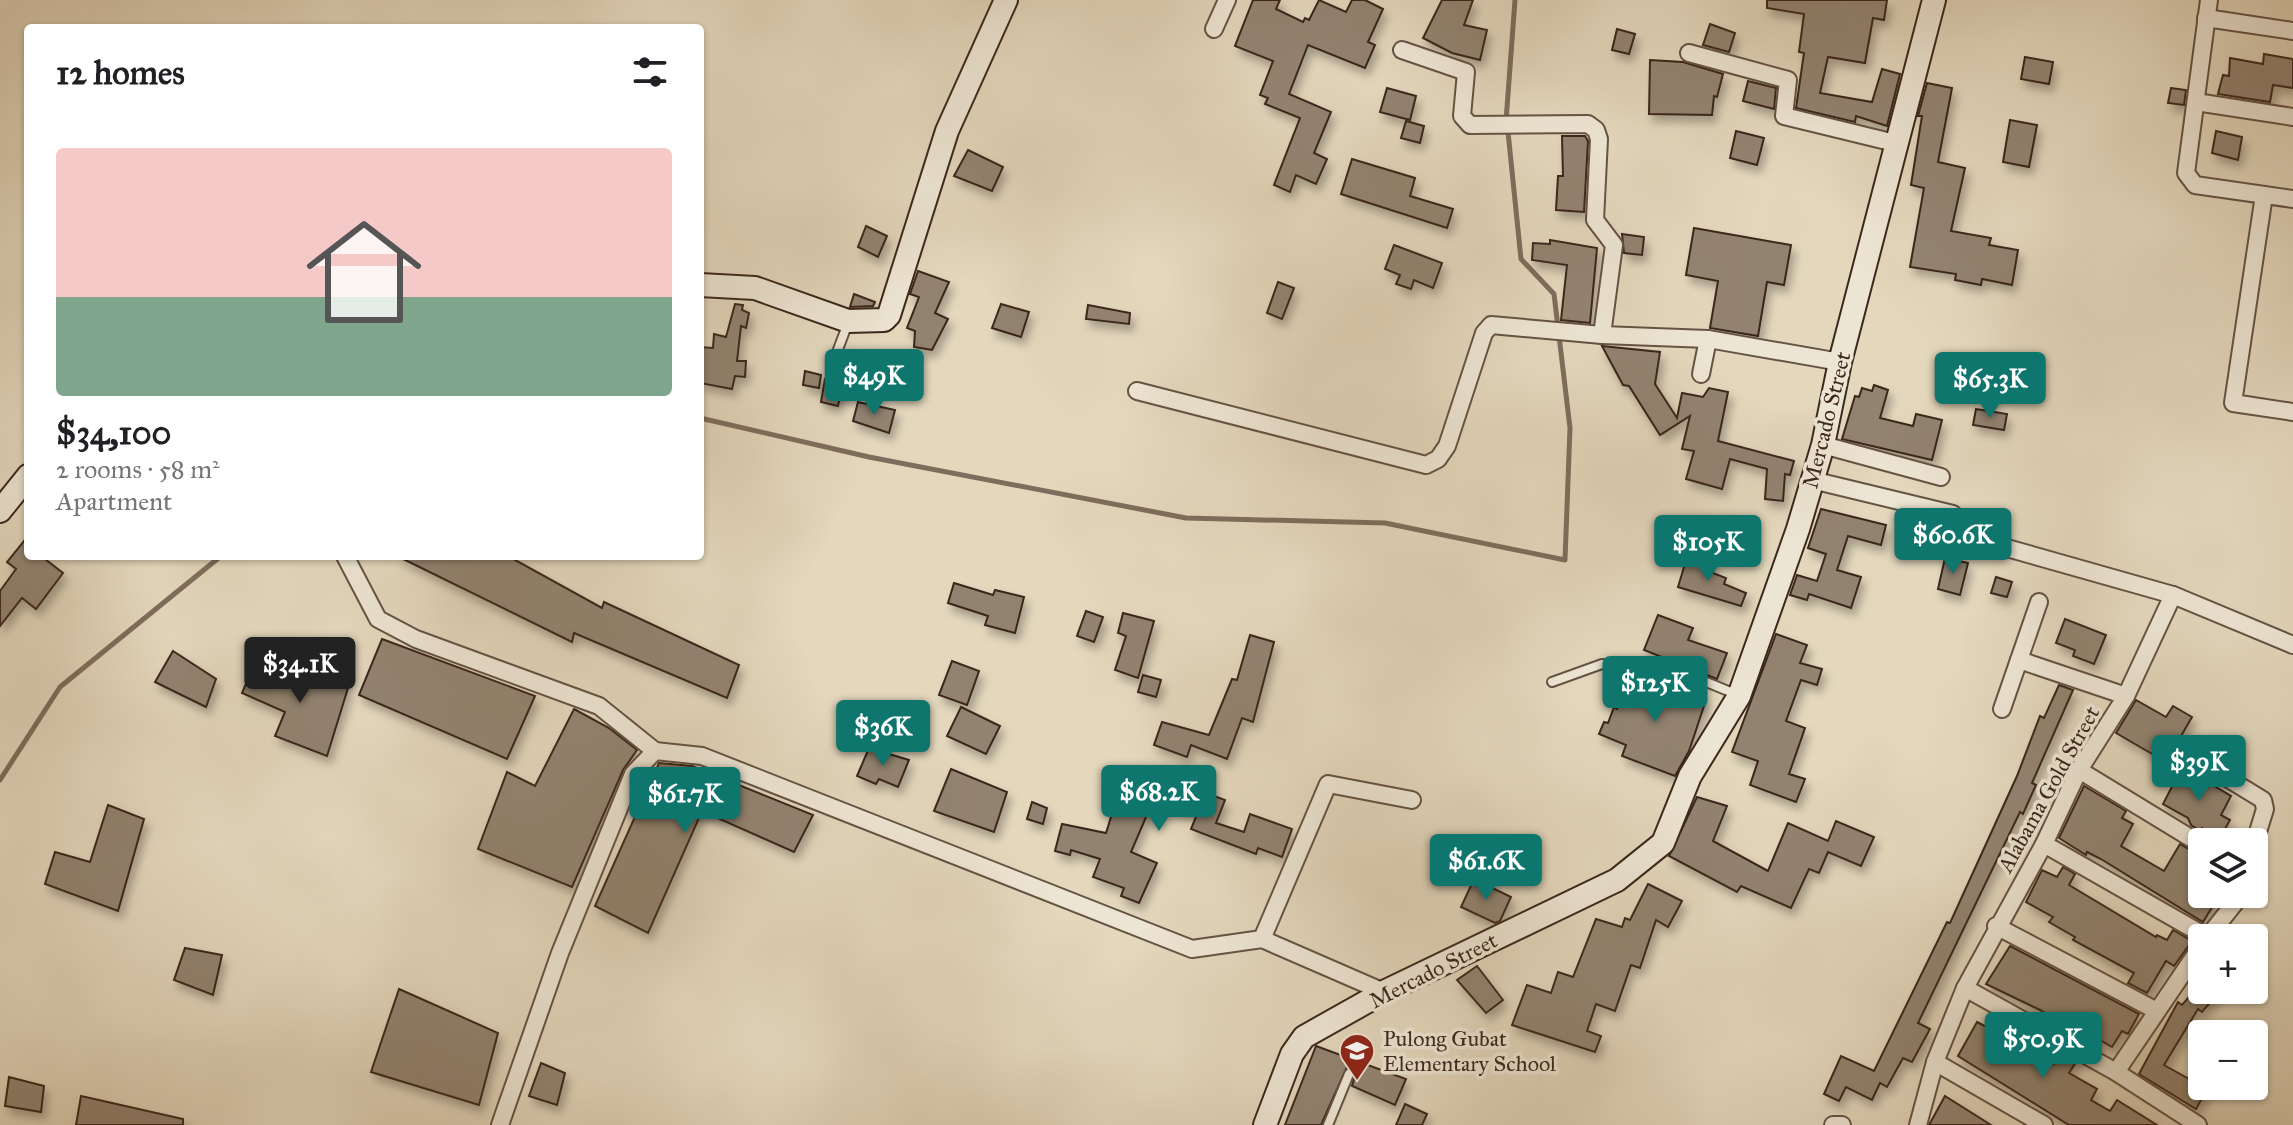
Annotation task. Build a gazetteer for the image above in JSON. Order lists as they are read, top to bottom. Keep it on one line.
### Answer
{"streets":{"street":["Mercado Street","Alabama Gold Street"]},"places":{"school or university":["Pulong Gubat Elementary School"]},"page":{"heading":"12 homes","list":[{"name":"$34,100","note":"2 rooms · 58 m² · Apartment"}],"price":["$49K","$65.3K","$60.6K","$105K","$34.1K","$125K","$36K","$39K","$68.2K","$61.7K","$61.6K","$50.9K"],"map_buttons":["+","−"]}}
